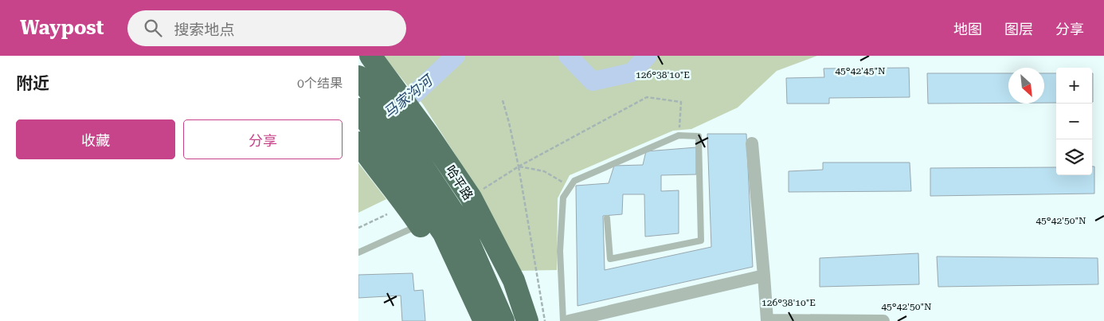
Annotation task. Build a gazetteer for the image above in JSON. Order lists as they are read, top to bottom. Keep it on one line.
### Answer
{"streets":{"highway":["哈平路"]},"water":["马家沟河"],"north":"bottom right","page":{"header":"Waypost","search":"搜索地点","nav":["地图","图层","分享"],"heading":["附近","0个结果"],"map_buttons":["+","−"],"buttons":["收藏","分享"]},"coordinates":["45°42'45\"N","126°38'10\"E","45°42'50\"N"]}
